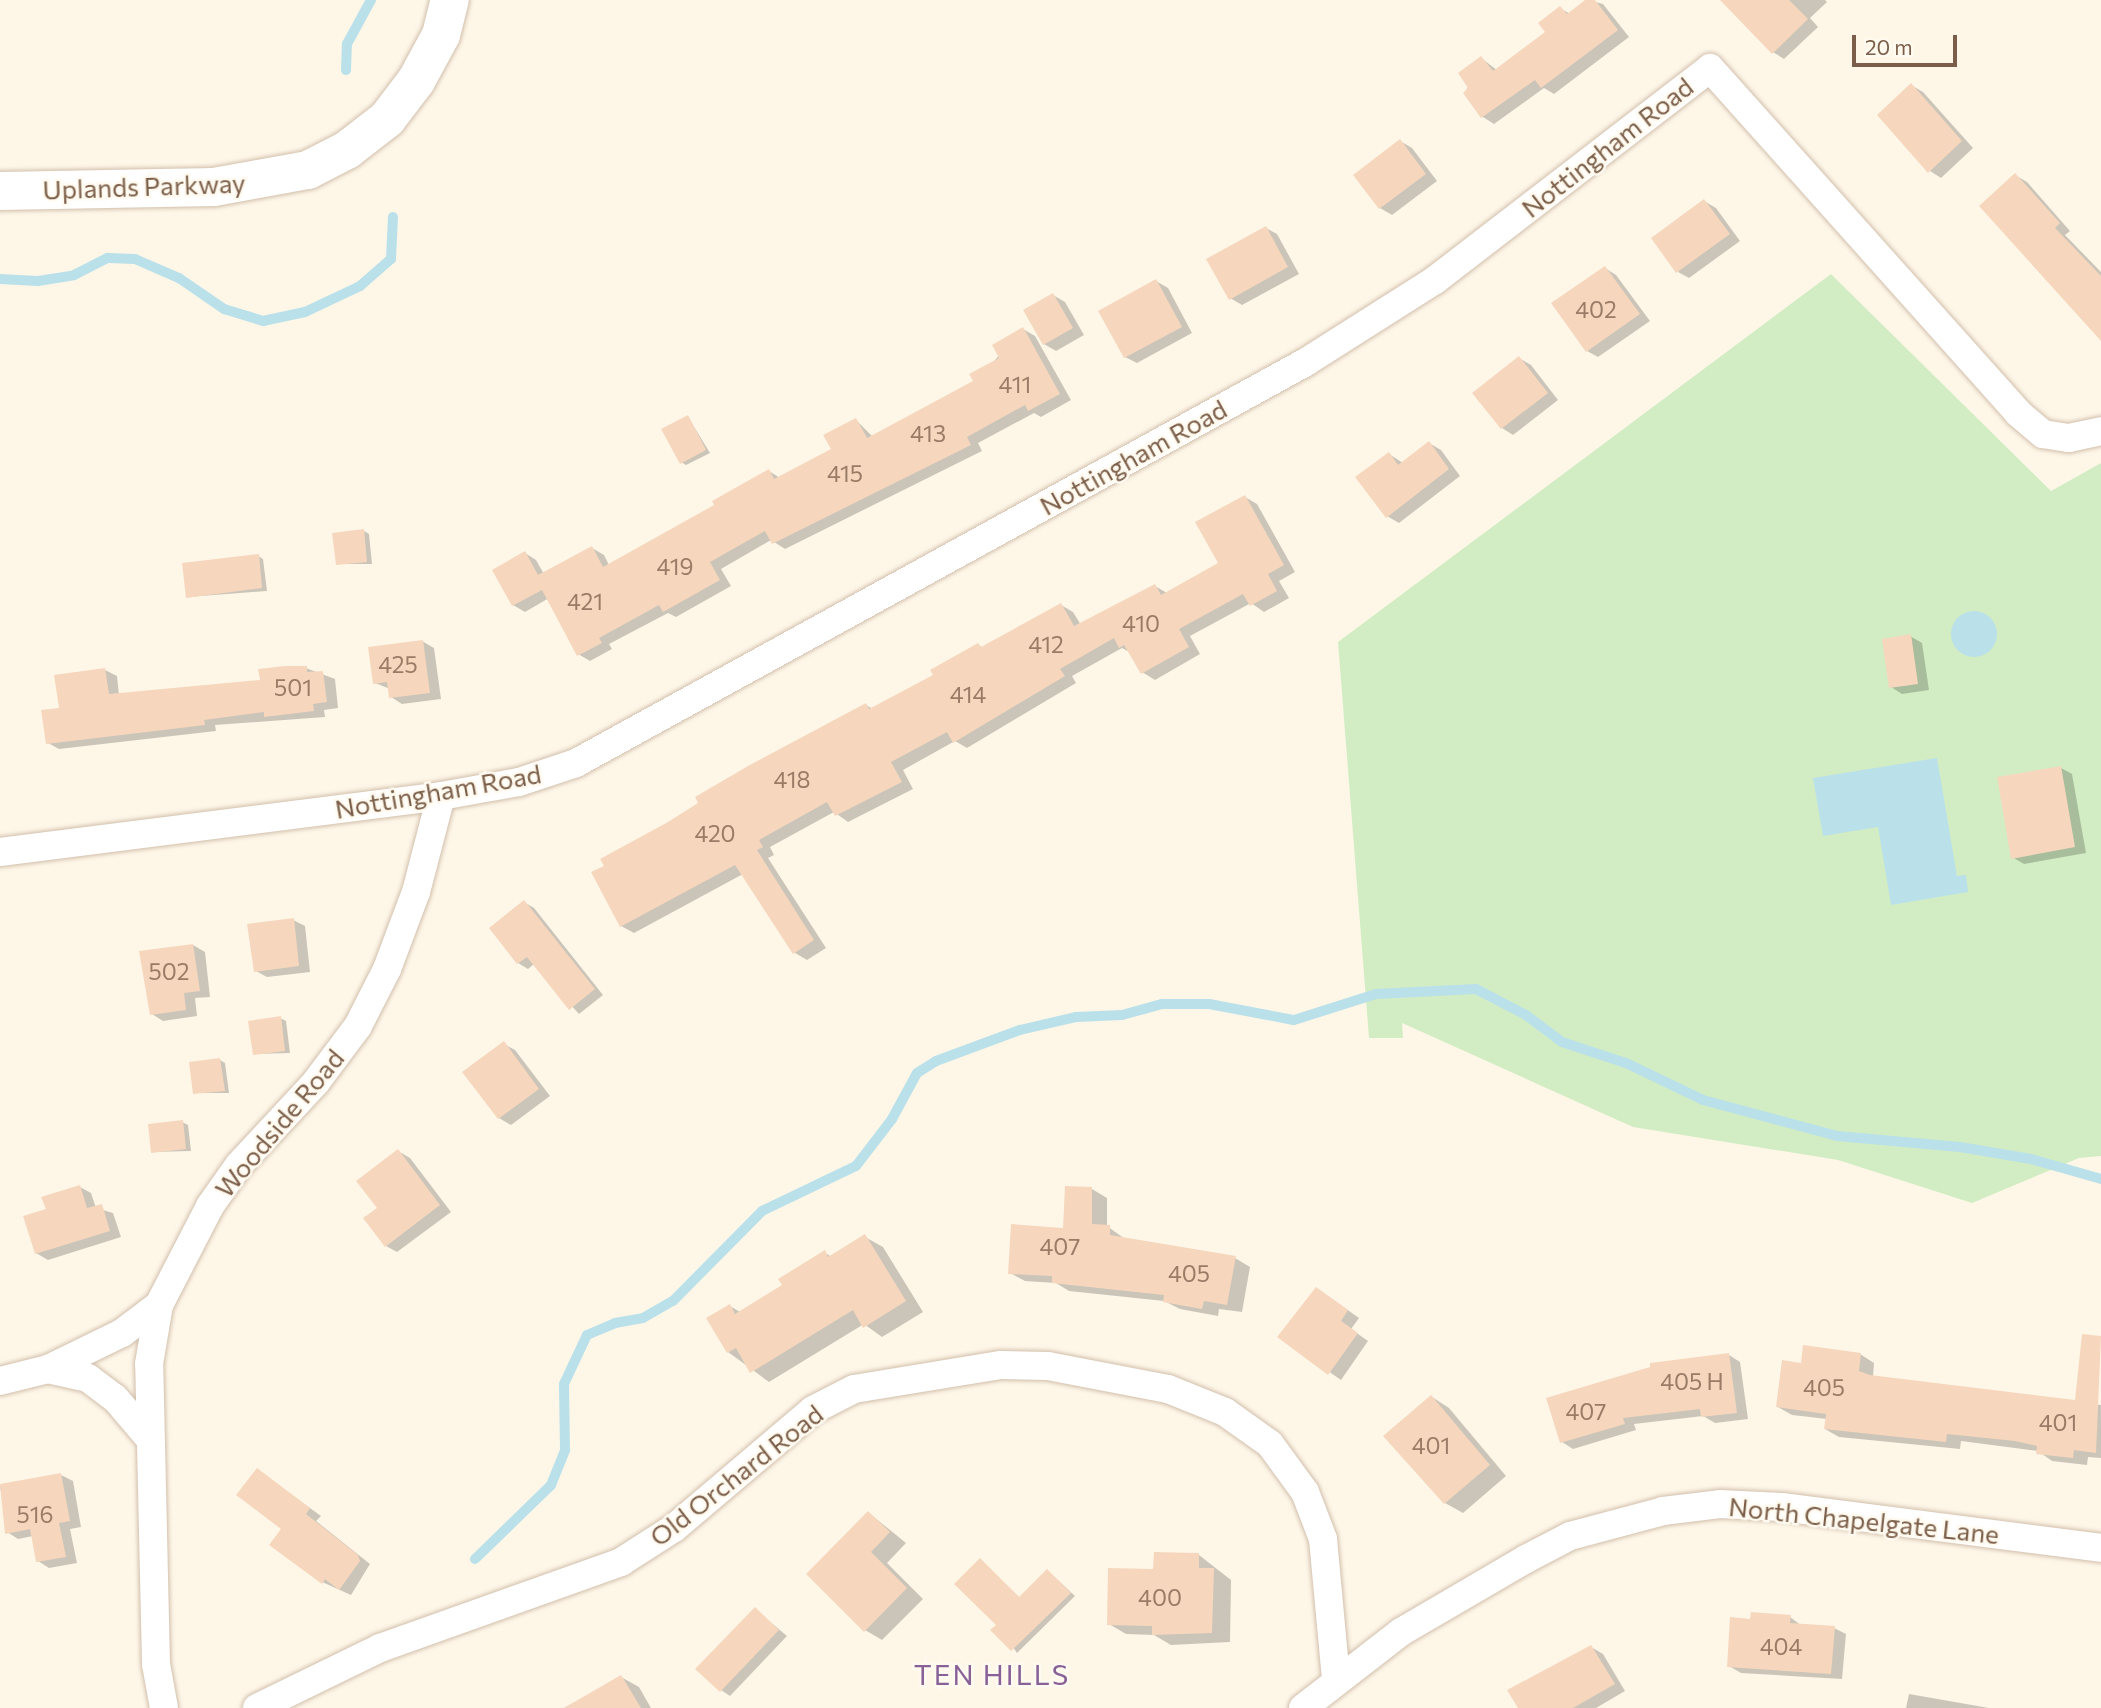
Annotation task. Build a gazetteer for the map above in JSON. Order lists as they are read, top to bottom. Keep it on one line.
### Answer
{"streets":{"street":["Nottingham Road","Uplands Parkway","Woodside Road","Old Orchard Road","North Chapelgate Lane"]},"crossings":[["Nottingham Road","Woodside Road"],["Old Orchard Road","North Chapelgate Lane"]],"districts":["TEN HILLS"],"house_numbers":["402","411","413","415","419","421","410","412","425","501","414","418","420","502","407","405","405 H","405","407","401","401","516","400","404"],"scale_bar":"20 m"}
